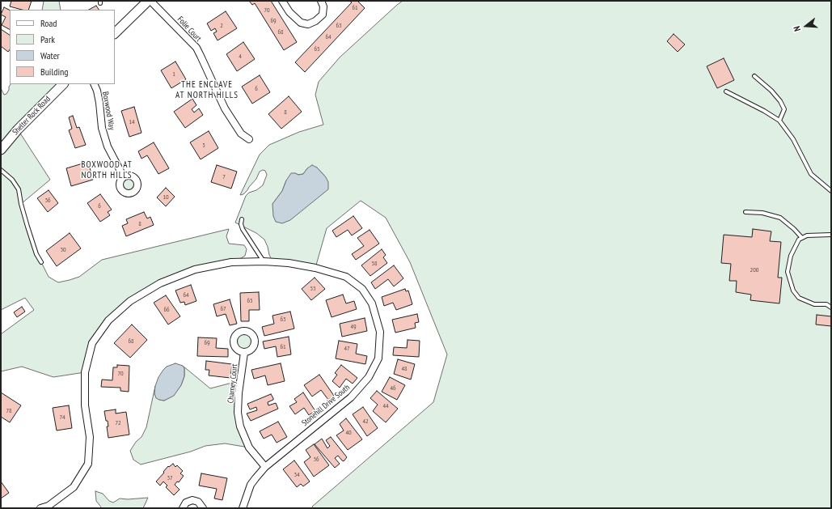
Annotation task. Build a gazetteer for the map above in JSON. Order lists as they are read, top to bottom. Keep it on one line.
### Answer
{"streets":{"main road":["Shelter Rock Road"],"street":["Folie Court","Boxwood Way","Charney Court","Stonehill Drive South"]},"crossings":[["Charney Court","Stonehill Drive South"]],"districts":["THE ENCLAVE AT NORTH HILLS","BOXWOOD AT NORTH HILLS"],"house_numbers":["61","70","69","2","63","68","64","65","4","1","6","8","14","5","7","10","36","6","8","30","58","200","53","64","65","67","66","63","49","68","69","61","47","48","70","46","44","78","74","42","72","40","36","34","37"],"legend":["Road","Park","Water","Building"],"north":"left"}
